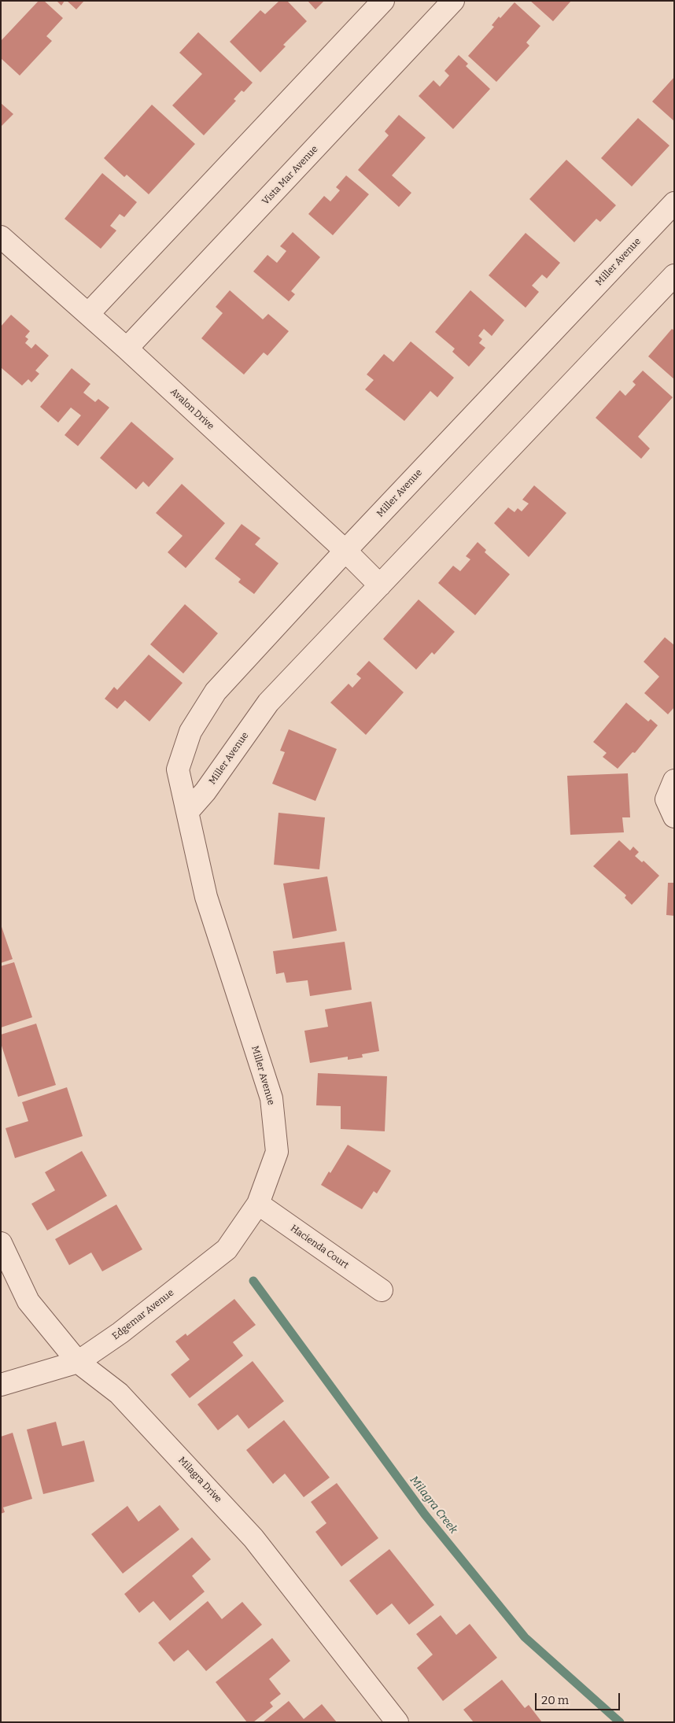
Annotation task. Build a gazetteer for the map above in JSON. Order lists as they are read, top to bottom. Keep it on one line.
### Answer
{"streets":{"street":["Vista Mar Avenue","Miller Avenue","Avalon Drive","Hacienda Court","Edgemar Avenue","Milagra Drive"]},"crossings":[["Vista Mar Avenue","Avalon Drive"],["Miller Avenue","Avalon Drive"],["Miller Avenue","Hacienda Court"],["Miller Avenue","Edgemar Avenue"],["Hacienda Court","Edgemar Avenue"],["Edgemar Avenue","Milagra Drive"]],"water":["Milagra Creek"],"scale_bar":"20 m"}
